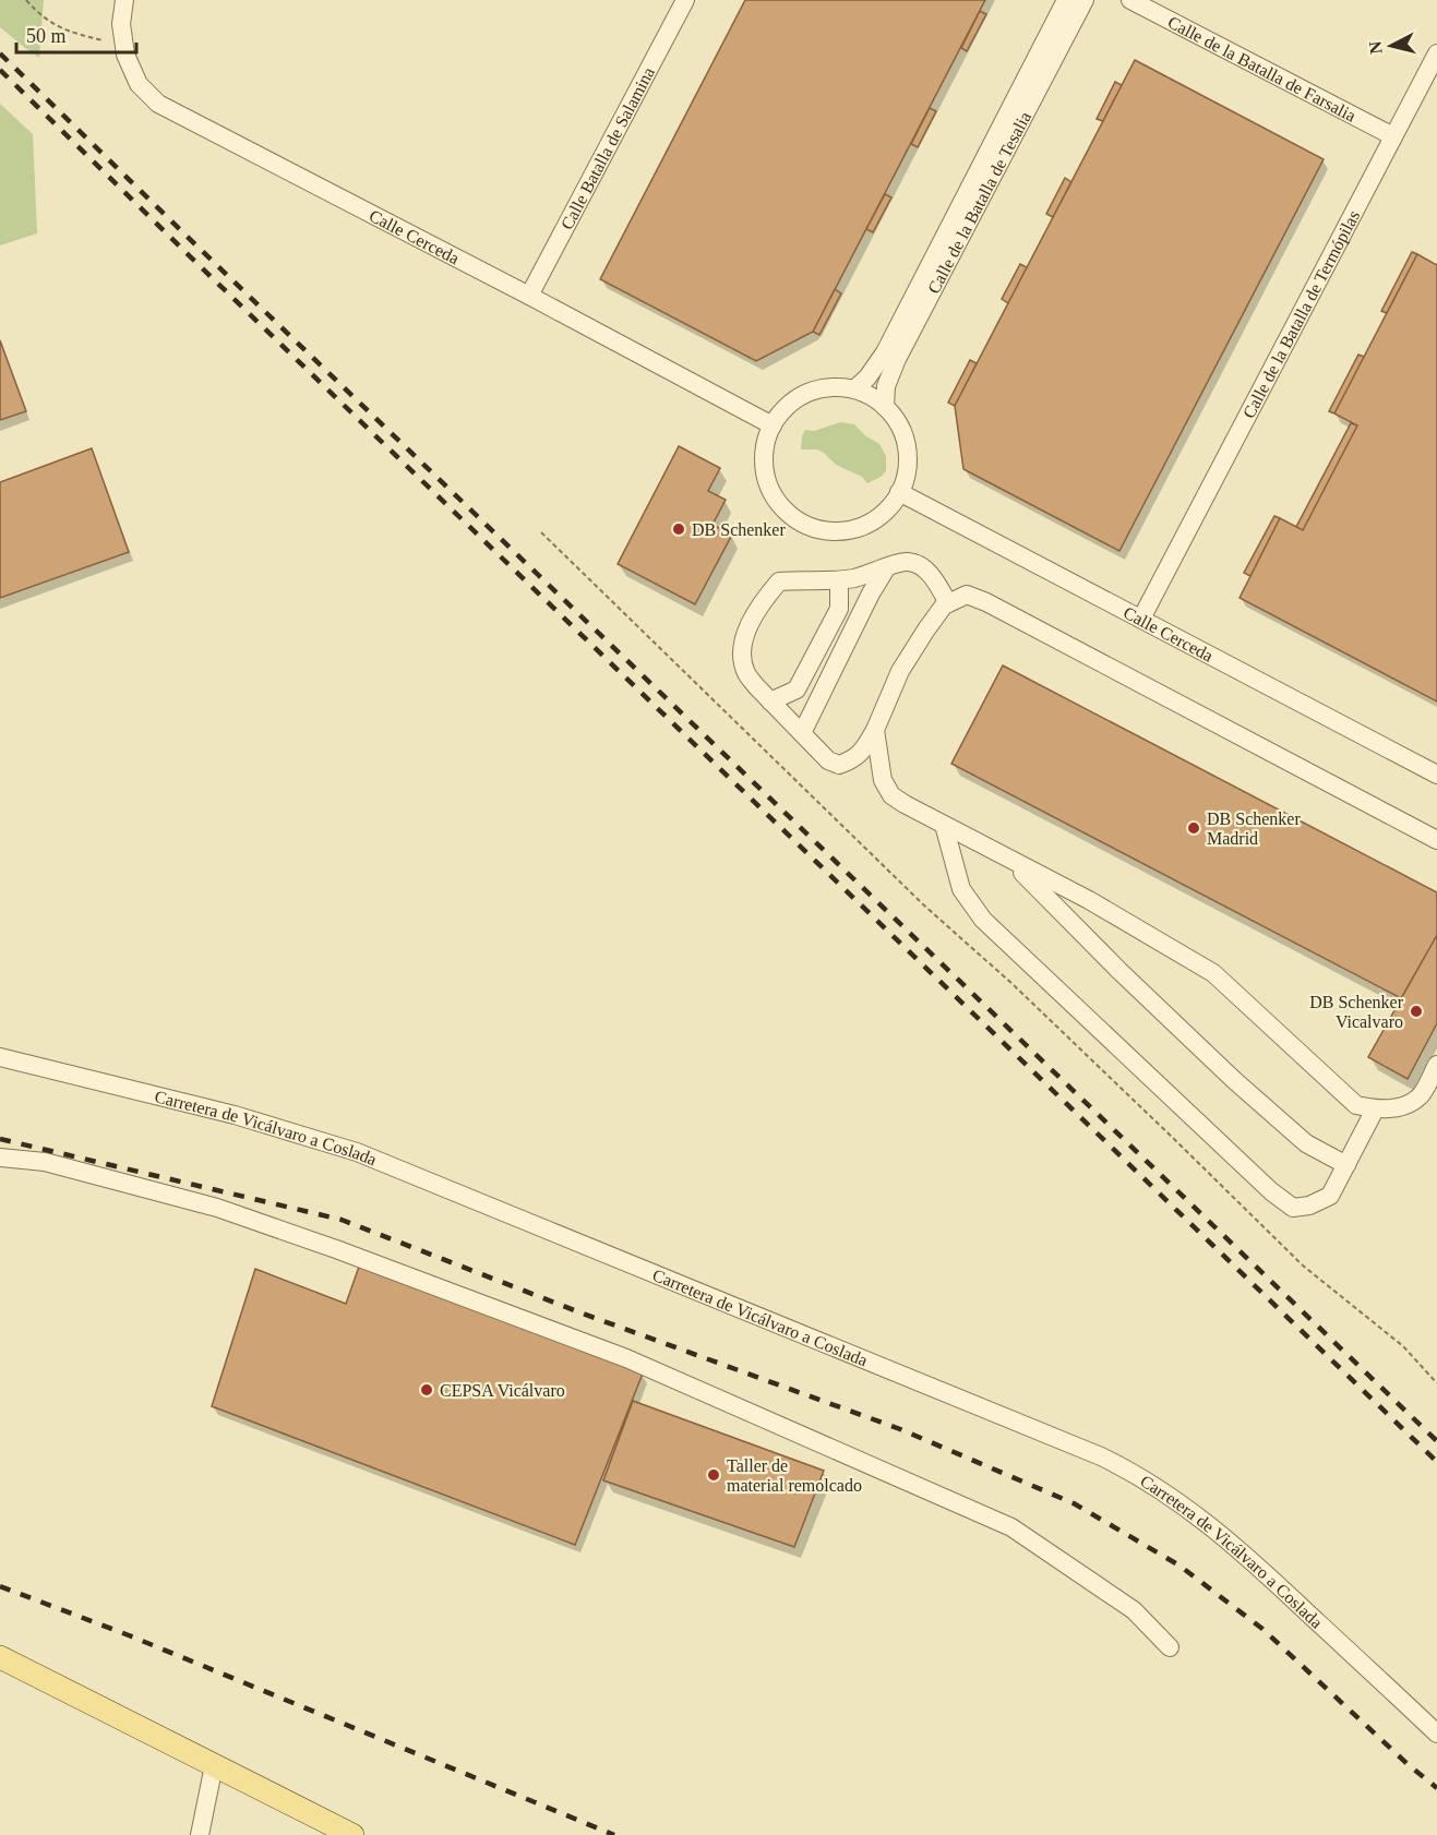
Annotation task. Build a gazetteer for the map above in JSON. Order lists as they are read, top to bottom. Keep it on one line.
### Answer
{"streets":{"street":["Calle de la Batalla de Farsalia","Calle Batalla de Salamina","Calle de la Batalla de Tesalia","Calle Cerceda","Calle de la Batalla de Termópilas","Carretera de Vicálvaro a Coslada"]},"crossings":[["Calle de la Batalla de Farsalia","Calle de la Batalla de Termópilas"],["Calle Batalla de Salamina","Calle Cerceda"],["Calle de la Batalla de Tesalia","Calle Cerceda"],["Calle Cerceda","Calle de la Batalla de Termópilas"]],"places":["DB Schenker","DB Schenker Madrid","DB Schenker Vicalvaro","CEPSA Vicálvaro","Taller de material remolcado"],"scale_bar":"50 m","north":"left"}
